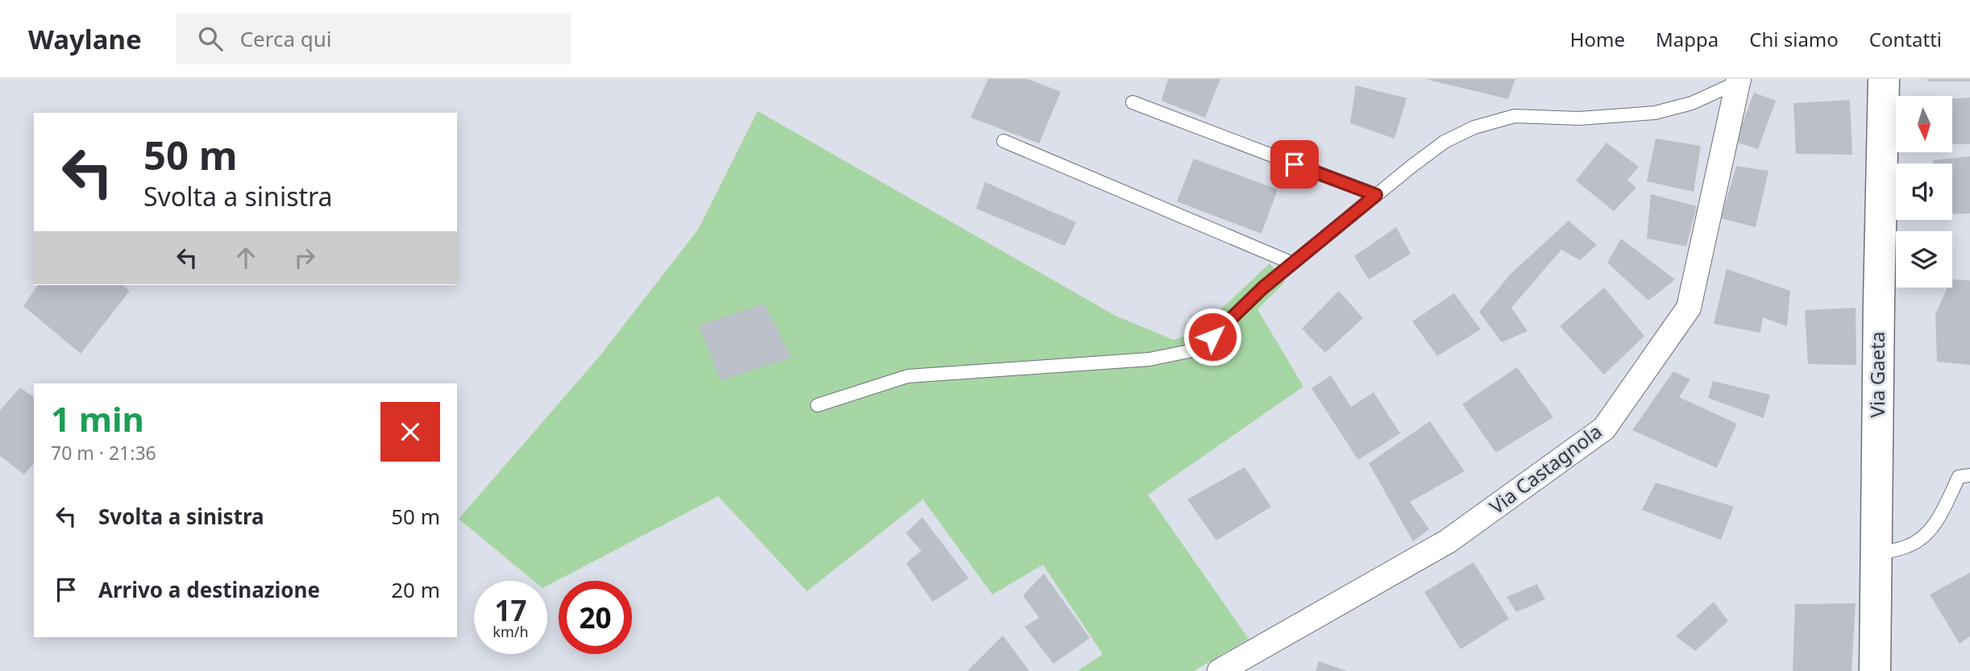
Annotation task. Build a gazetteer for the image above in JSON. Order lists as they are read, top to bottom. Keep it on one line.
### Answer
{"streets":{"main road":["Via Gaeta"],"street":["Via Castagnola"]},"north":"bottom","page":{"header":"Waylane","search":"Cerca qui","nav":["Home","Mappa","Chi siamo","Contatti"],"turn":["50 m","Svolta a sinistra"],"heading":["1 min","70 m · 21:36"],"list":[{"name":"Svolta a sinistra","value":"50 m"},{"name":"Arrivo a destinazione","value":"20 m"}],"speed":"17 km/h","limit":"20"}}
